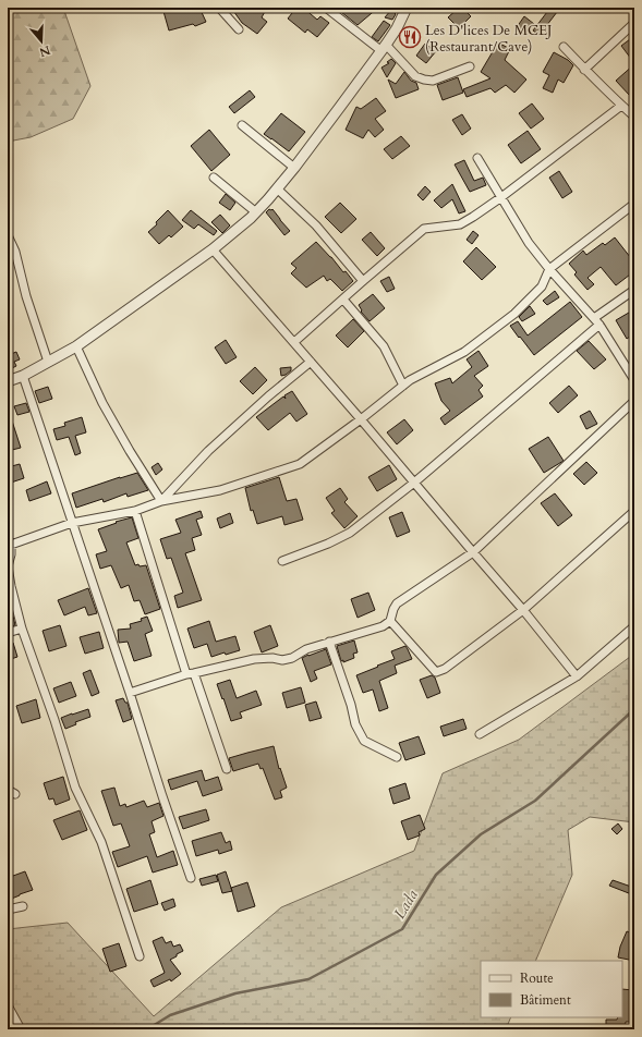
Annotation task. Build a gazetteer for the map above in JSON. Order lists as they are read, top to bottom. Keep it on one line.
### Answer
{"water":["Lada"],"places":{"restaurant":["Les D'lices De MCEJ (Restaurant/Cave)"]},"legend":["Route","Bâtiment"],"north":"bottom"}
